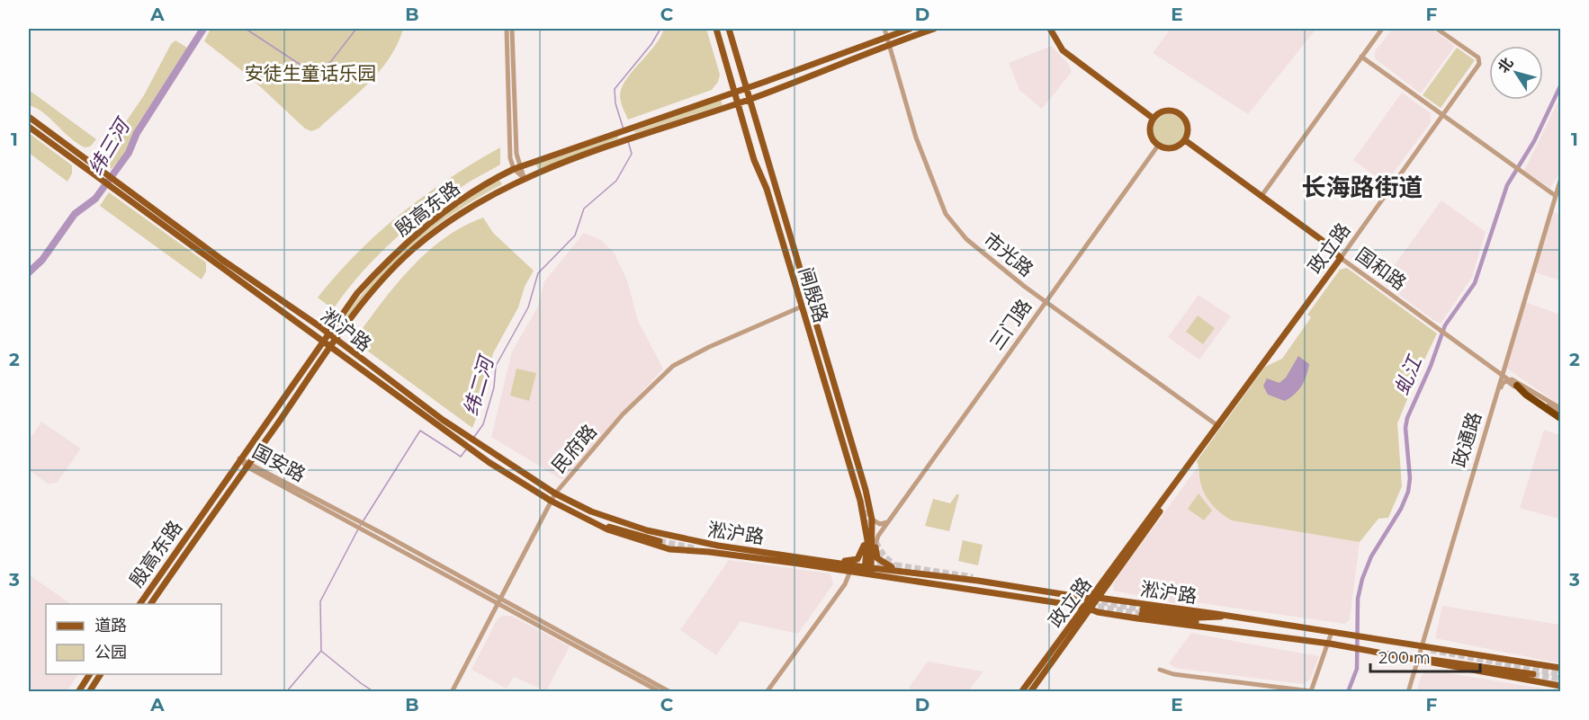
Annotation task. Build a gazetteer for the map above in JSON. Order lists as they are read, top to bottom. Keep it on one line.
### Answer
{"streets":{"main road":["殷高东路","政立路","国和路","闸殷路","淞沪路"],"street":["市光路","三门路","政通路","民府路","国安路"]},"crossings":[["殷高东路","市光路"],["殷高东路","闸殷路"],["殷高东路","淞沪路"],["殷高东路","国安路"],["政立路","市光路"],["政立路","国和路"],["政立路","淞沪路"],["市光路","三门路"],["国和路","三门路"],["国和路","政通路"],["闸殷路","三门路"],["闸殷路","淞沪路"],["闸殷路","民府路"],["淞沪路","政通路"],["淞沪路","民府路"],["民府路","国安路"]],"districts":["长海路街道"],"water":["纬三河","虬江","纬二河"],"parks":["安徒生童话乐园"],"legend":["道路","公园"],"scale_bar":"200 m","north":"top left","grid":{"columns":["A","B","C","D","E","F"],"rows":["1","2","3"]}}
